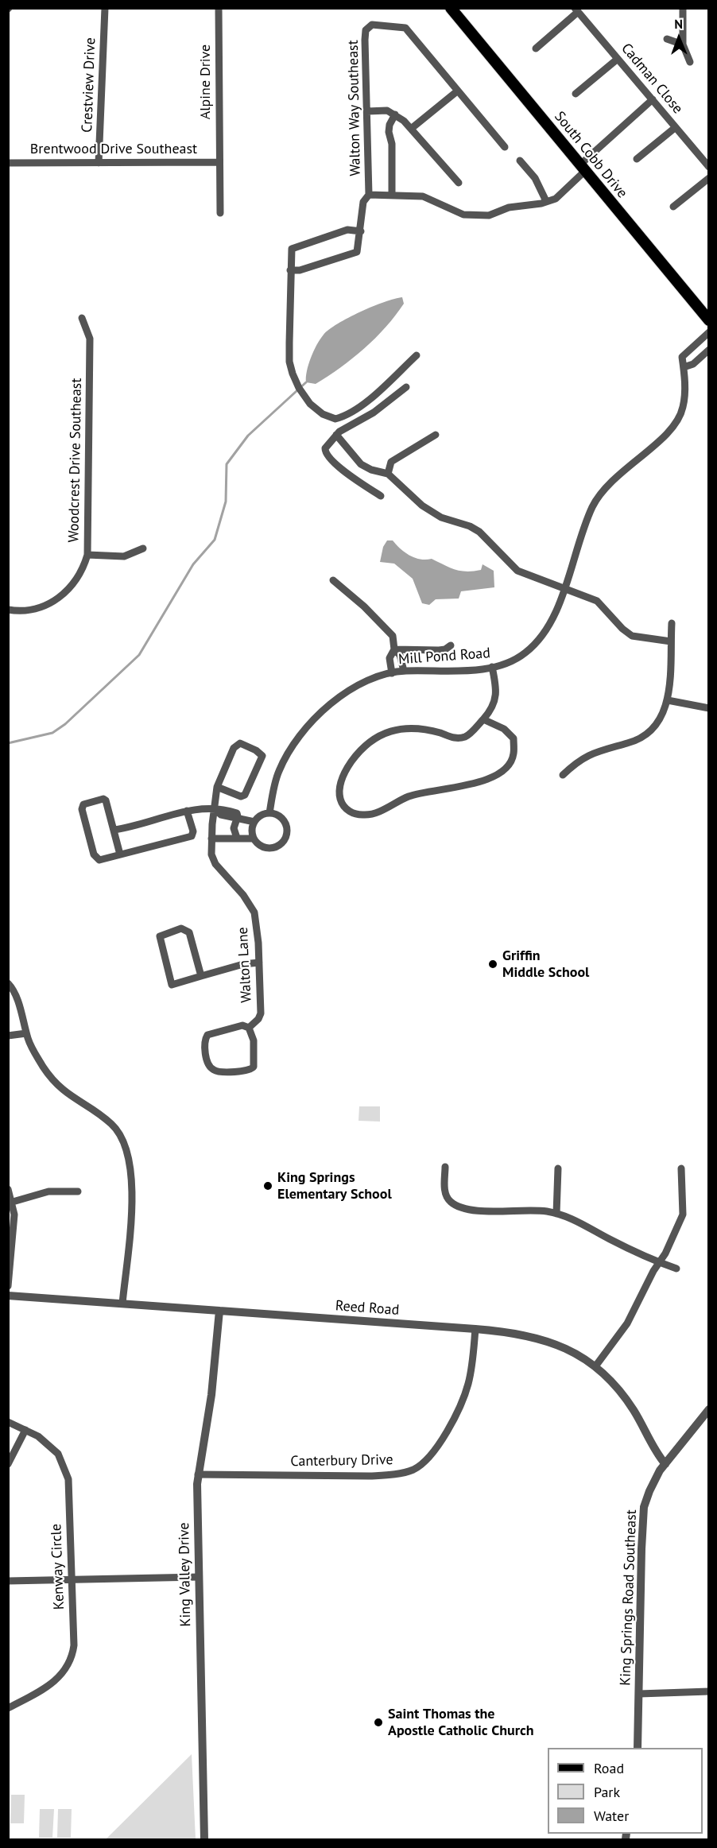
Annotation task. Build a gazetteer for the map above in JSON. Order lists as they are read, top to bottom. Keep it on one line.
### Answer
{"streets":{"main road":["South Cobb Drive"],"street":["Cadman Close","Alpine Drive","Crestview Drive","Walton Way Southeast","Brentwood Drive Southeast","Woodcrest Drive Southeast","Mill Pond Road","Walton Lane","Reed Road","Canterbury Drive","Kenway Circle","King Valley Drive","King Springs Road Southeast"]},"crossings":[["Cadman Close","Walton Way Southeast"],["Alpine Drive","Brentwood Drive Southeast"],["Crestview Drive","Brentwood Drive Southeast"],["Walton Way Southeast","South Cobb Drive"],["Reed Road","Canterbury Drive"],["Reed Road","King Valley Drive"],["Reed Road","King Springs Road Southeast"],["Canterbury Drive","King Valley Drive"]],"places":["Griffin Middle School","King Springs Elementary School","Saint Thomas the Apostle Catholic Church"],"legend":["Road","Park","Water"],"north":"top"}
